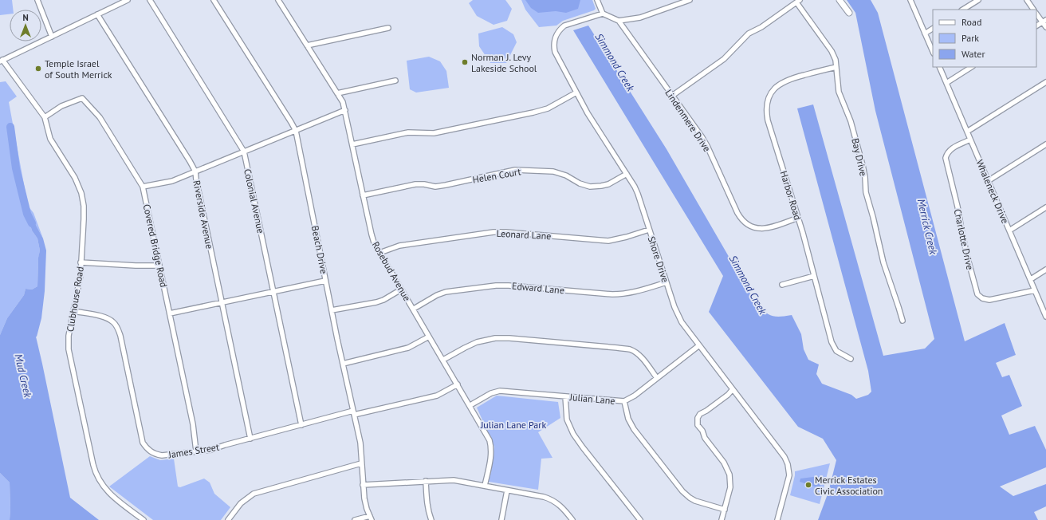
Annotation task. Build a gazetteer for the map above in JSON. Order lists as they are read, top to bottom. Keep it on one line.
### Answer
{"streets":{"street":["Lindenmere Drive","Bay Drive","Helen Court","Whaleneck Drive","Harbor Road","Colonial Avenue","Riverside Avenue","Leonard Lane","Charlotte Drive","Covered Bridge Road","Beach Drive","Shore Drive","Rosebud Avenue","Edward Lane","Clubhouse Road","Julian Lane","James Street"]},"crossings":[["Lindenmere Drive","Harbor Road"],["Bay Drive","Harbor Road"],["Helen Court","Shore Drive"],["Helen Court","Rosebud Avenue"],["Whaleneck Drive","Charlotte Drive"],["Colonial Avenue","James Street"],["Riverside Avenue","James Street"],["Leonard Lane","Shore Drive"],["Leonard Lane","Rosebud Avenue"],["Covered Bridge Road","Clubhouse Road"],["Covered Bridge Road","James Street"],["Beach Drive","James Street"],["Shore Drive","Edward Lane"],["Shore Drive","Julian Lane"],["Rosebud Avenue","Edward Lane"],["Rosebud Avenue","Julian Lane"],["Rosebud Avenue","James Street"],["Clubhouse Road","James Street"]],"water":["Simmond Creek","Merrick Creek","Mud Creek"],"parks":["Julian Lane Park"],"places":["Norman J. Levy Lakeside School","Temple Israel of South Merrick","Merrick Estates Civic Association"],"legend":["Road","Park","Water"],"north":"top"}
